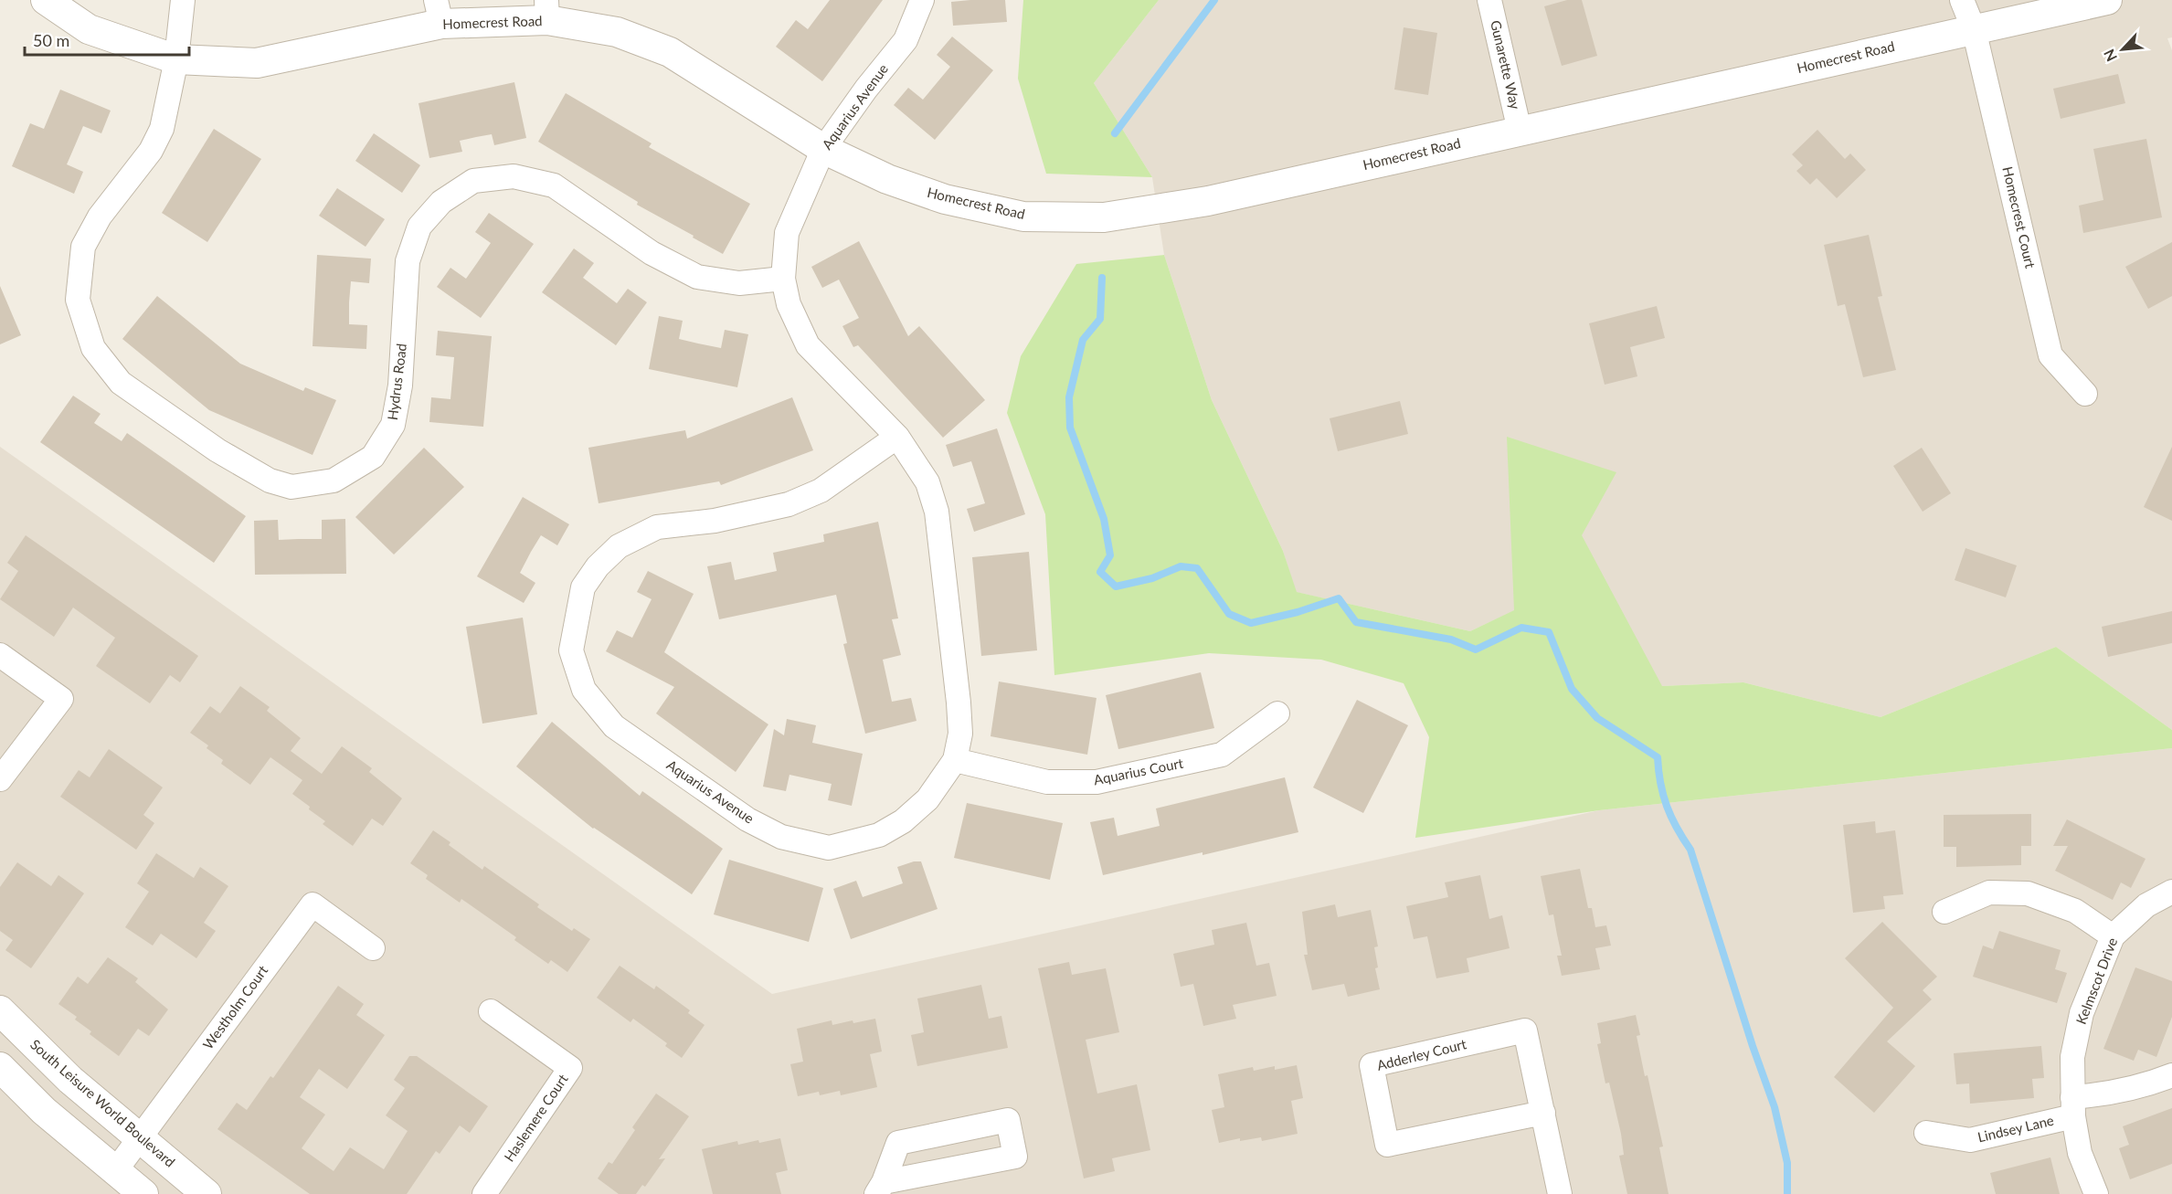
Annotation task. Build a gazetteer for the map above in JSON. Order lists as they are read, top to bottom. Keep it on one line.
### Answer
{"streets":{"street":["Homecrest Road","Gunarette Way","Aquarius Avenue","Homecrest Court","Hydrus Road","Aquarius Court","Kelmscot Drive","Westholm Court","Adderley Court","South Leisure World Boulevard","Haslemere Court","Lindsey Lane"]},"crossings":[["Homecrest Road","Gunarette Way"],["Homecrest Road","Aquarius Avenue"],["Homecrest Road","Homecrest Court"],["Homecrest Road","Hydrus Road"],["Aquarius Avenue","Hydrus Road"],["Aquarius Avenue","Aquarius Court"],["Kelmscot Drive","Lindsey Lane"],["Westholm Court","South Leisure World Boulevard"]],"scale_bar":"50 m","north":"bottom left"}
